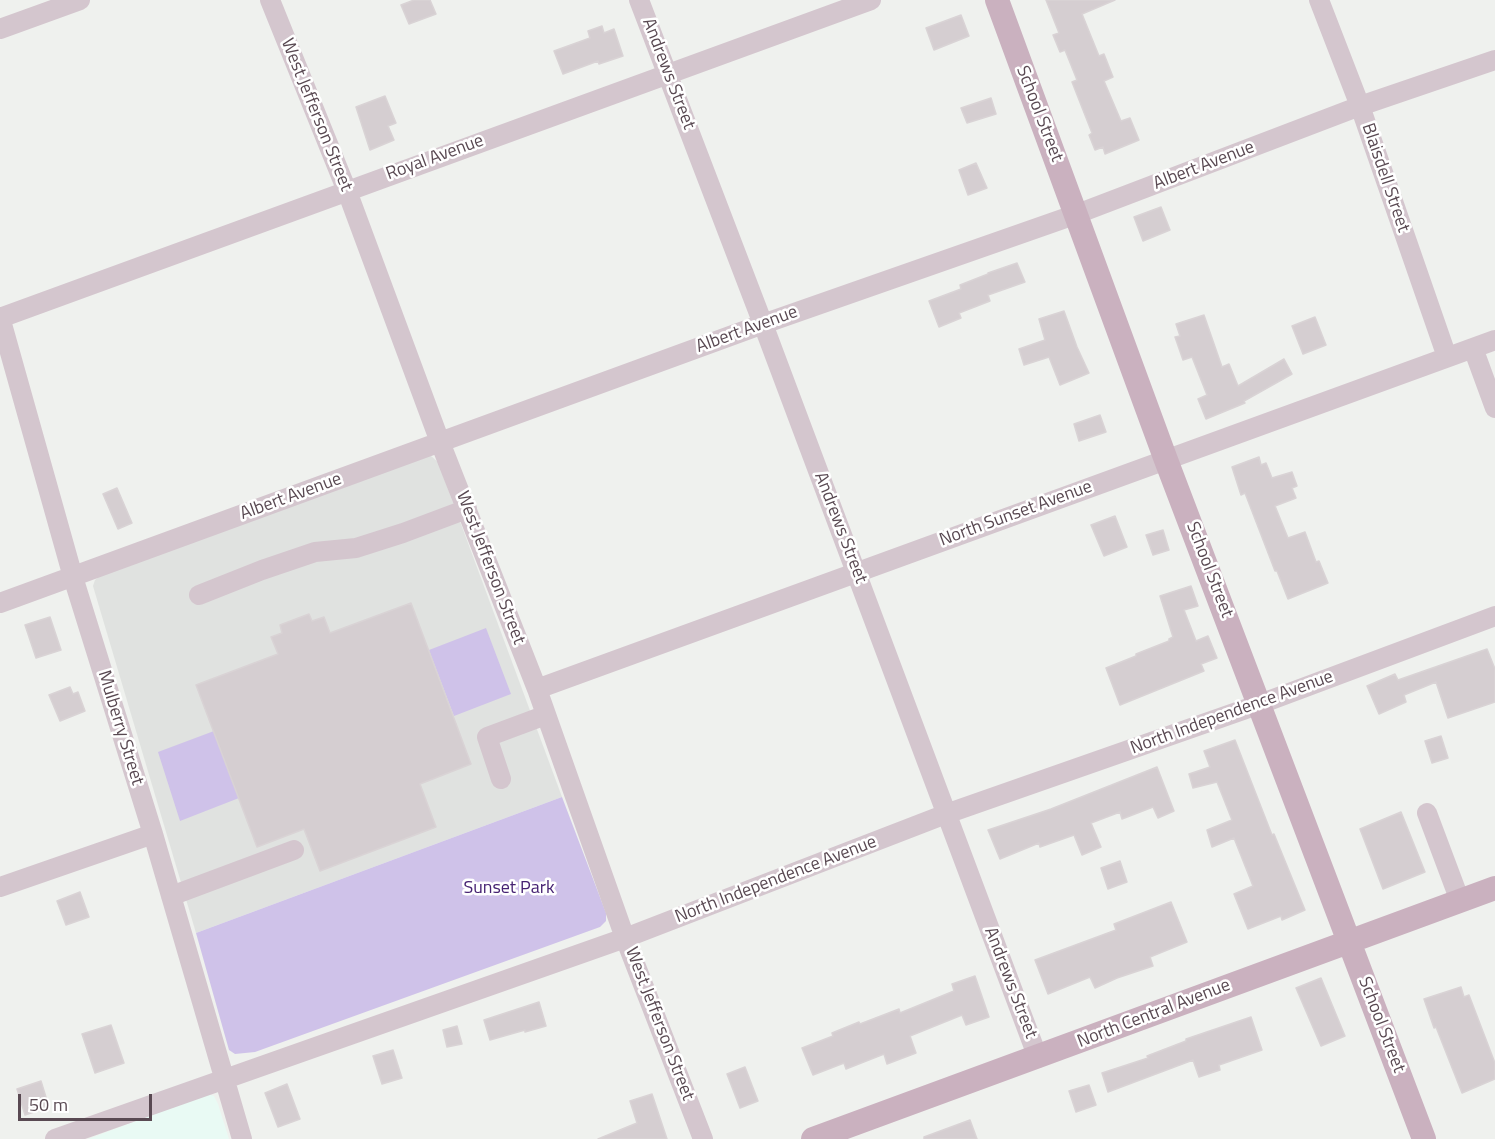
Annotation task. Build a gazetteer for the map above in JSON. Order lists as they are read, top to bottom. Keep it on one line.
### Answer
{"streets":{"main road":["School Street","North Central Avenue"],"street":["Andrews Street","West Jefferson Street","Royal Avenue","Albert Avenue","Blaisdell Street","North Sunset Avenue","North Independence Avenue","Mulberry Street"]},"crossings":[["Andrews Street","Royal Avenue"],["Andrews Street","Albert Avenue"],["Andrews Street","North Sunset Avenue"],["Andrews Street","North Independence Avenue"],["Andrews Street","North Central Avenue"],["School Street","Albert Avenue"],["School Street","North Sunset Avenue"],["School Street","North Independence Avenue"],["School Street","North Central Avenue"],["West Jefferson Street","Royal Avenue"],["West Jefferson Street","Albert Avenue"],["West Jefferson Street","North Sunset Avenue"],["West Jefferson Street","North Independence Avenue"],["Royal Avenue","Mulberry Street"],["Albert Avenue","Blaisdell Street"],["Albert Avenue","Mulberry Street"],["Blaisdell Street","North Sunset Avenue"],["North Independence Avenue","Mulberry Street"]],"parks":["Sunset Park"],"scale_bar":"50 m"}
